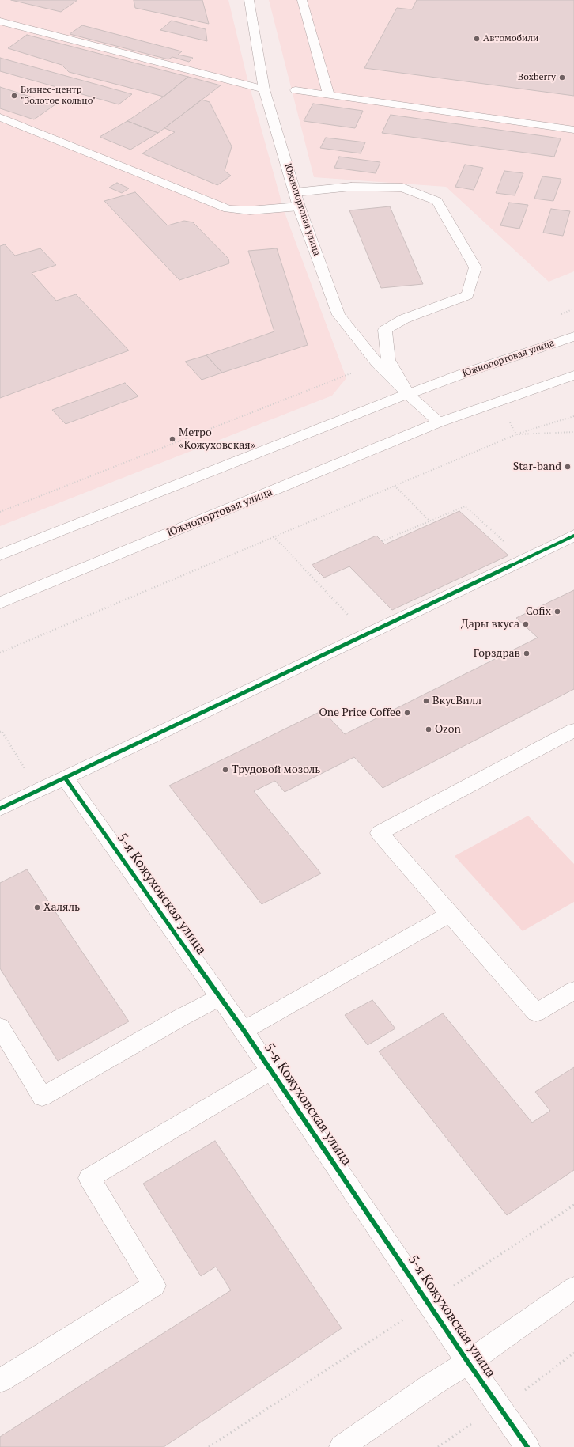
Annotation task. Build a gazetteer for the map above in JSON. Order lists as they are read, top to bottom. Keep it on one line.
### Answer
{"streets":{"main road":["Южнопортовая улица","5-я Кожуховская улица"]},"places":["Автомобили","Boxberry","Бизнес-центр \"Золотое кольцо\"","Метро «Кожуховская»","Star-band","Cofix","Дары вкуса","Горздрав","ВкусВилл","One Price Coffee","Ozon","Трудовой мозоль","Халяль"]}
